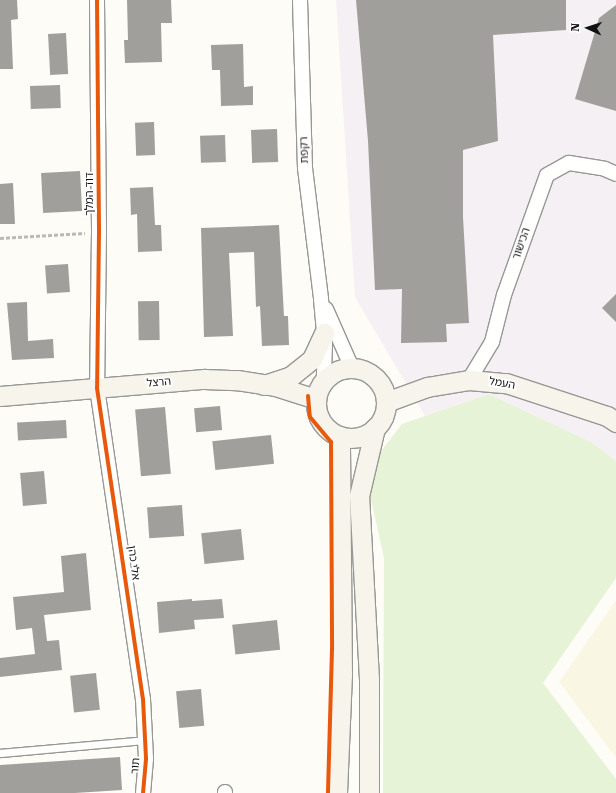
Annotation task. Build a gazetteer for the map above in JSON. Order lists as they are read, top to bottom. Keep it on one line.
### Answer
{"streets":{"street":["רקפת","דוד המלך","הכישור","הרצל","העמל","אלי כהן","תור"]},"crossings":[["רקפת","הרצל"],["רקפת","העמל"],["דוד המלך","הרצל"],["דוד המלך","אלי כהן"],["הכישור","העמל"],["הרצל","העמל"],["הרצל","אלי כהן"],["אלי כהן","תור"]],"north":"left"}
